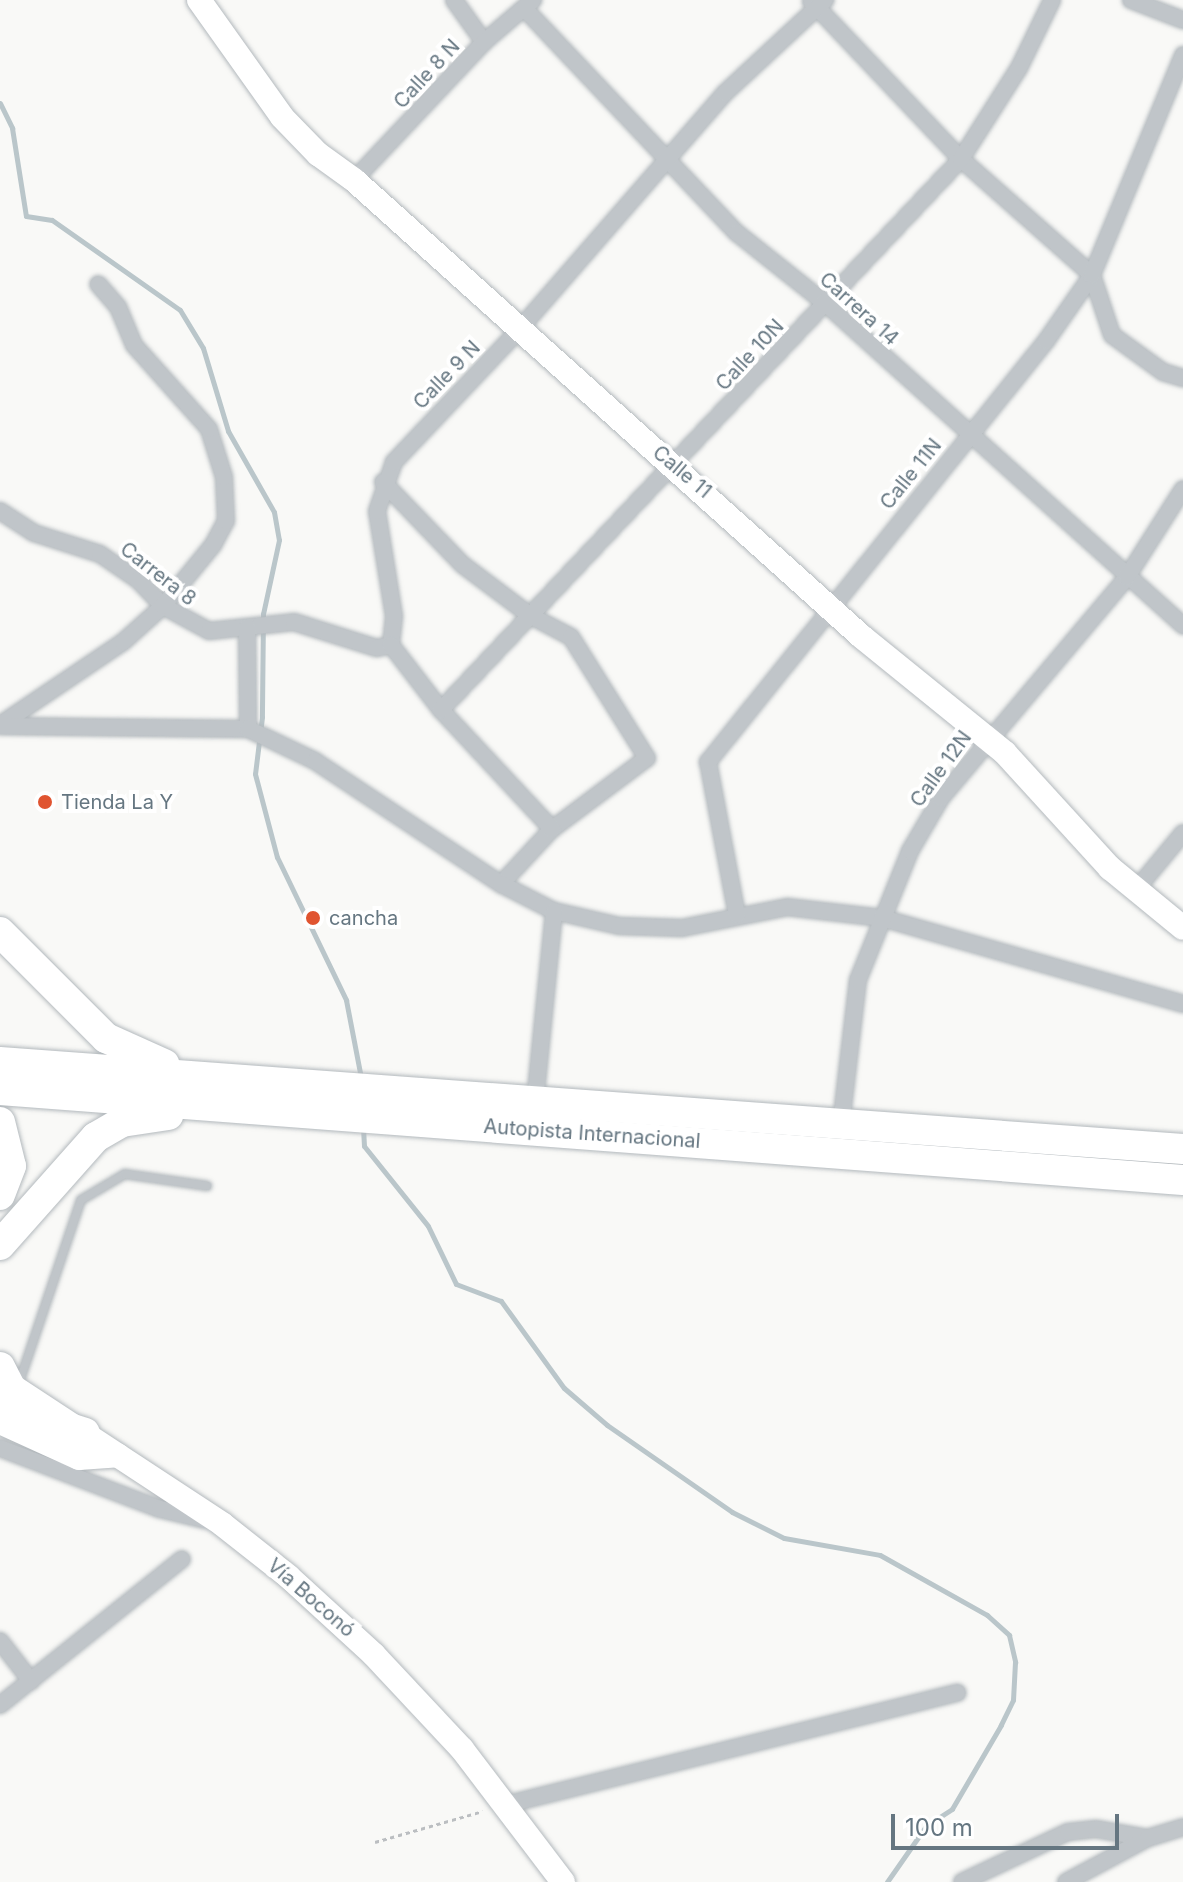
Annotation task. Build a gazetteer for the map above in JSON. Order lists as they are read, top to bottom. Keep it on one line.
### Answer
{"streets":{"highway":["Autopista Internacional"],"street":["Calle 8 N","Carrera 14","Calle 10N","Calle 9 N","Calle 11","Calle 11N","Carrera 8","Calle 12N","Vía Boconó"]},"crossings":[["Calle 8 N","Carrera 14"],["Calle 8 N","Calle 11"],["Carrera 14","Calle 10N"],["Carrera 14","Calle 9 N"],["Carrera 14","Calle 11N"],["Carrera 14","Calle 12N"],["Calle 10N","Calle 11"],["Calle 9 N","Calle 11"],["Calle 11","Calle 11N"],["Calle 11","Calle 12N"],["Calle 12N","Autopista Internacional"]],"places":["Tienda La Y","cancha"],"scale_bar":"100 m"}
